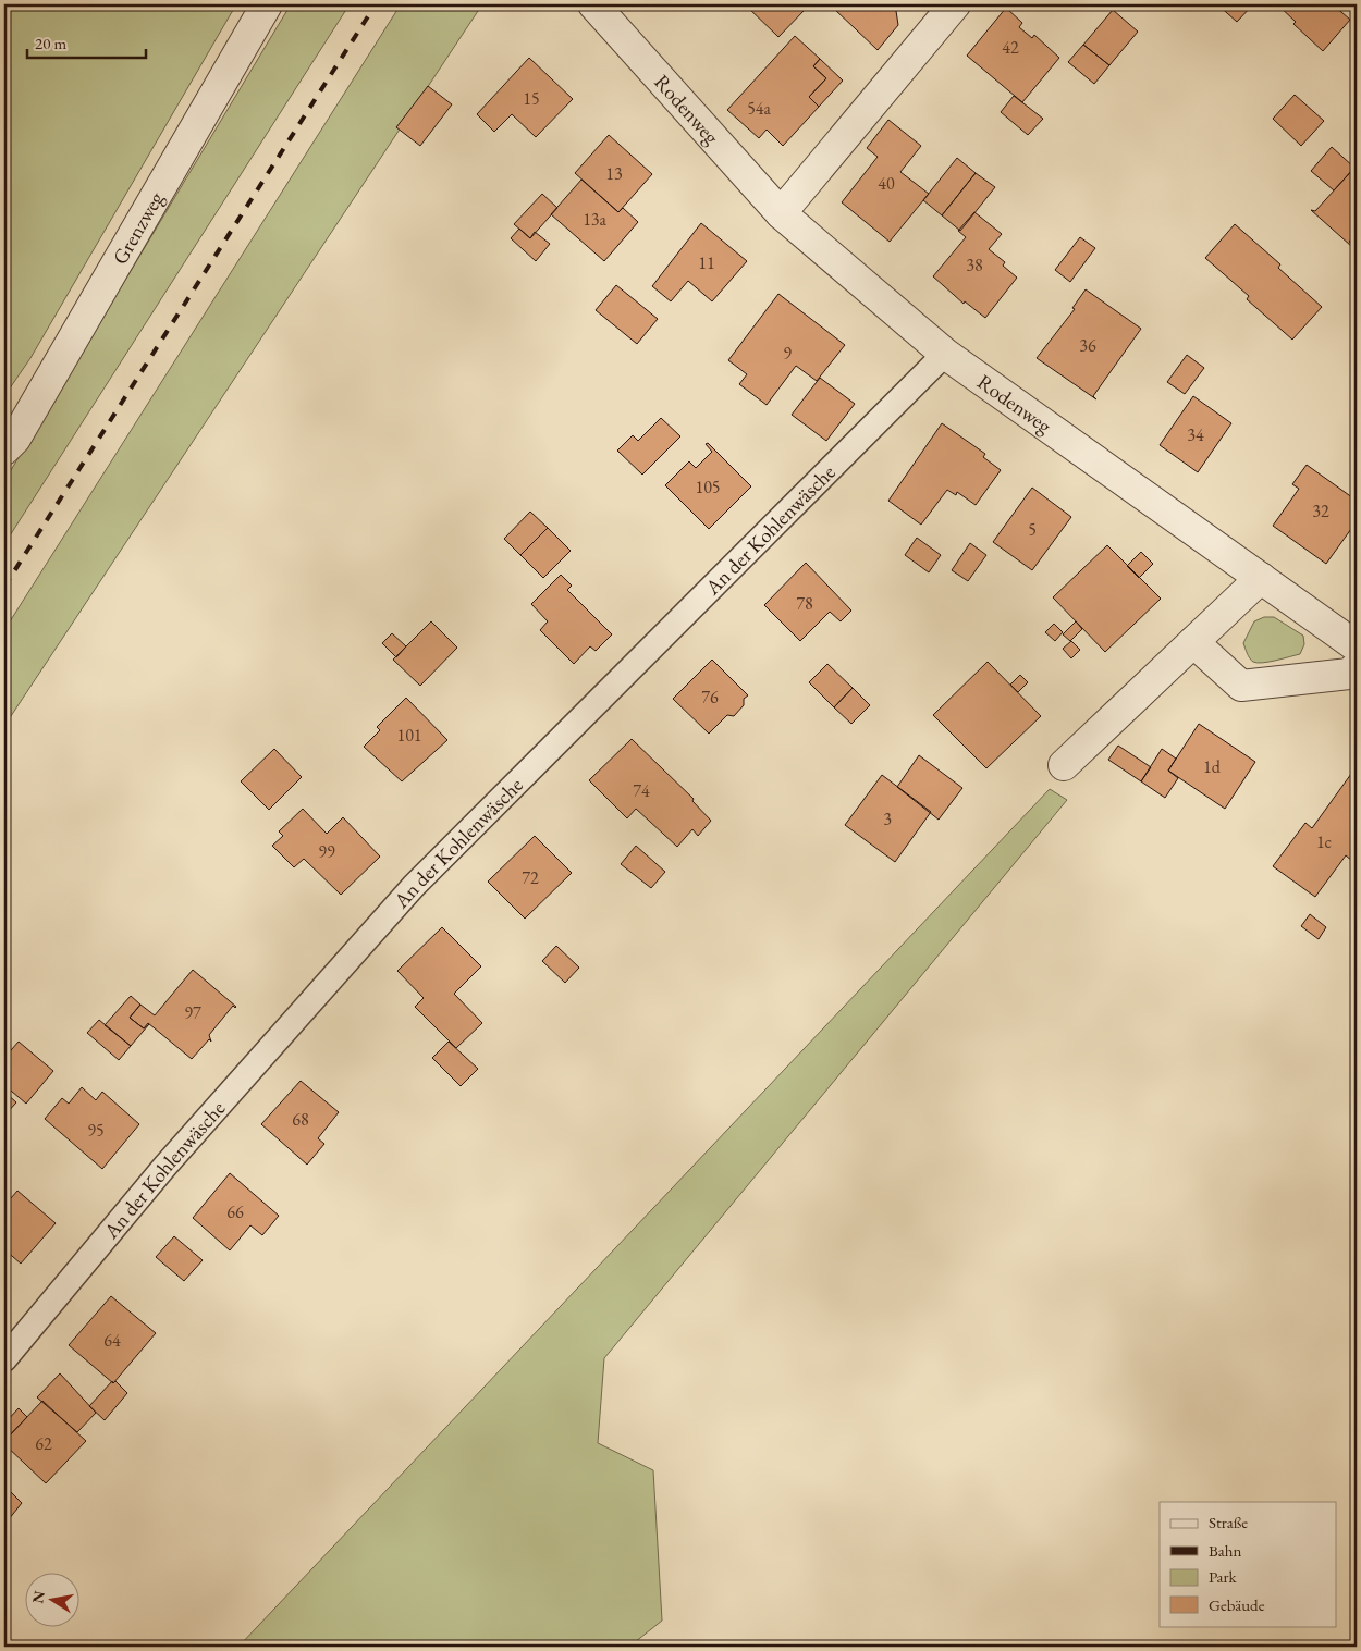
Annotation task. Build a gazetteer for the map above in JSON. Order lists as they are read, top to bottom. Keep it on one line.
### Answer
{"streets":{"street":["Rodenweg","Grenzweg"],"lane":["An der Kohlenwäsche"]},"crossings":[["Rodenweg","An der Kohlenwäsche"]],"house_numbers":["42","15","54a","13","40","13a","11","38","36","9","34","105","32","5","78","76","101","1d","74","3","1c","99","72","97","68","95","66","64","62"],"legend":["Straße","Bahn","Park","Gebäude"],"scale_bar":"20 m","north":"left"}
